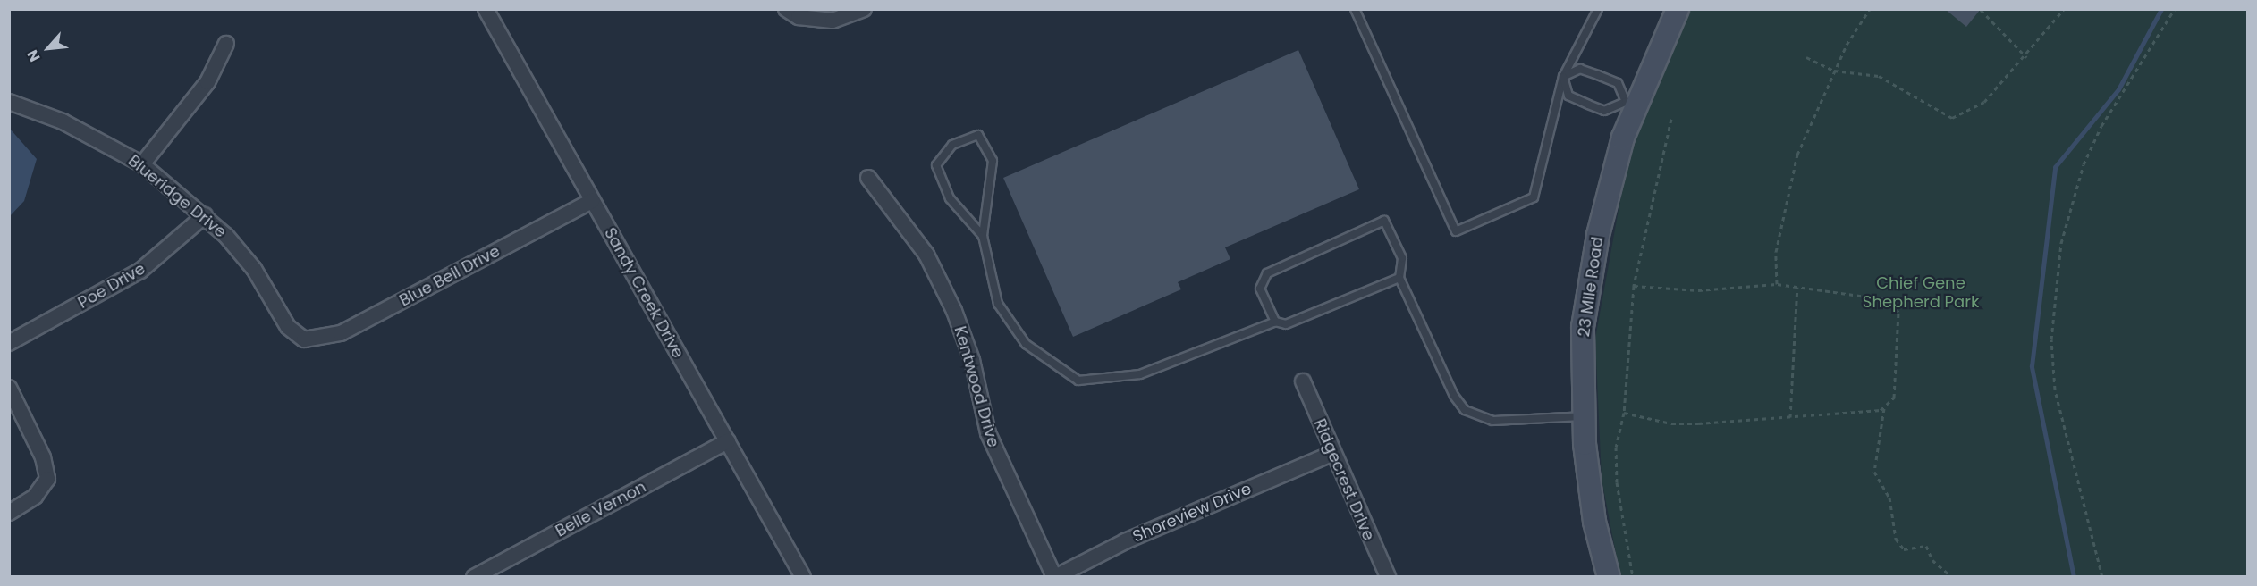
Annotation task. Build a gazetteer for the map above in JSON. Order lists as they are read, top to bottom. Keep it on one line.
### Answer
{"streets":{"main road":["23 Mile Road"],"street":["Blueridge Drive","Blue Bell Drive","Poe Drive","Sandy Creek Drive","Kentwood Drive","Ridgecrest Drive","Belle Vernon","Shoreview Drive"]},"crossings":[["Blueridge Drive","Blue Bell Drive"],["Blueridge Drive","Poe Drive"],["Blue Bell Drive","Sandy Creek Drive"],["Sandy Creek Drive","Belle Vernon"],["Kentwood Drive","Shoreview Drive"],["Ridgecrest Drive","Shoreview Drive"]],"parks":["Chief Gene Shepherd Park"],"north":"bottom left"}
